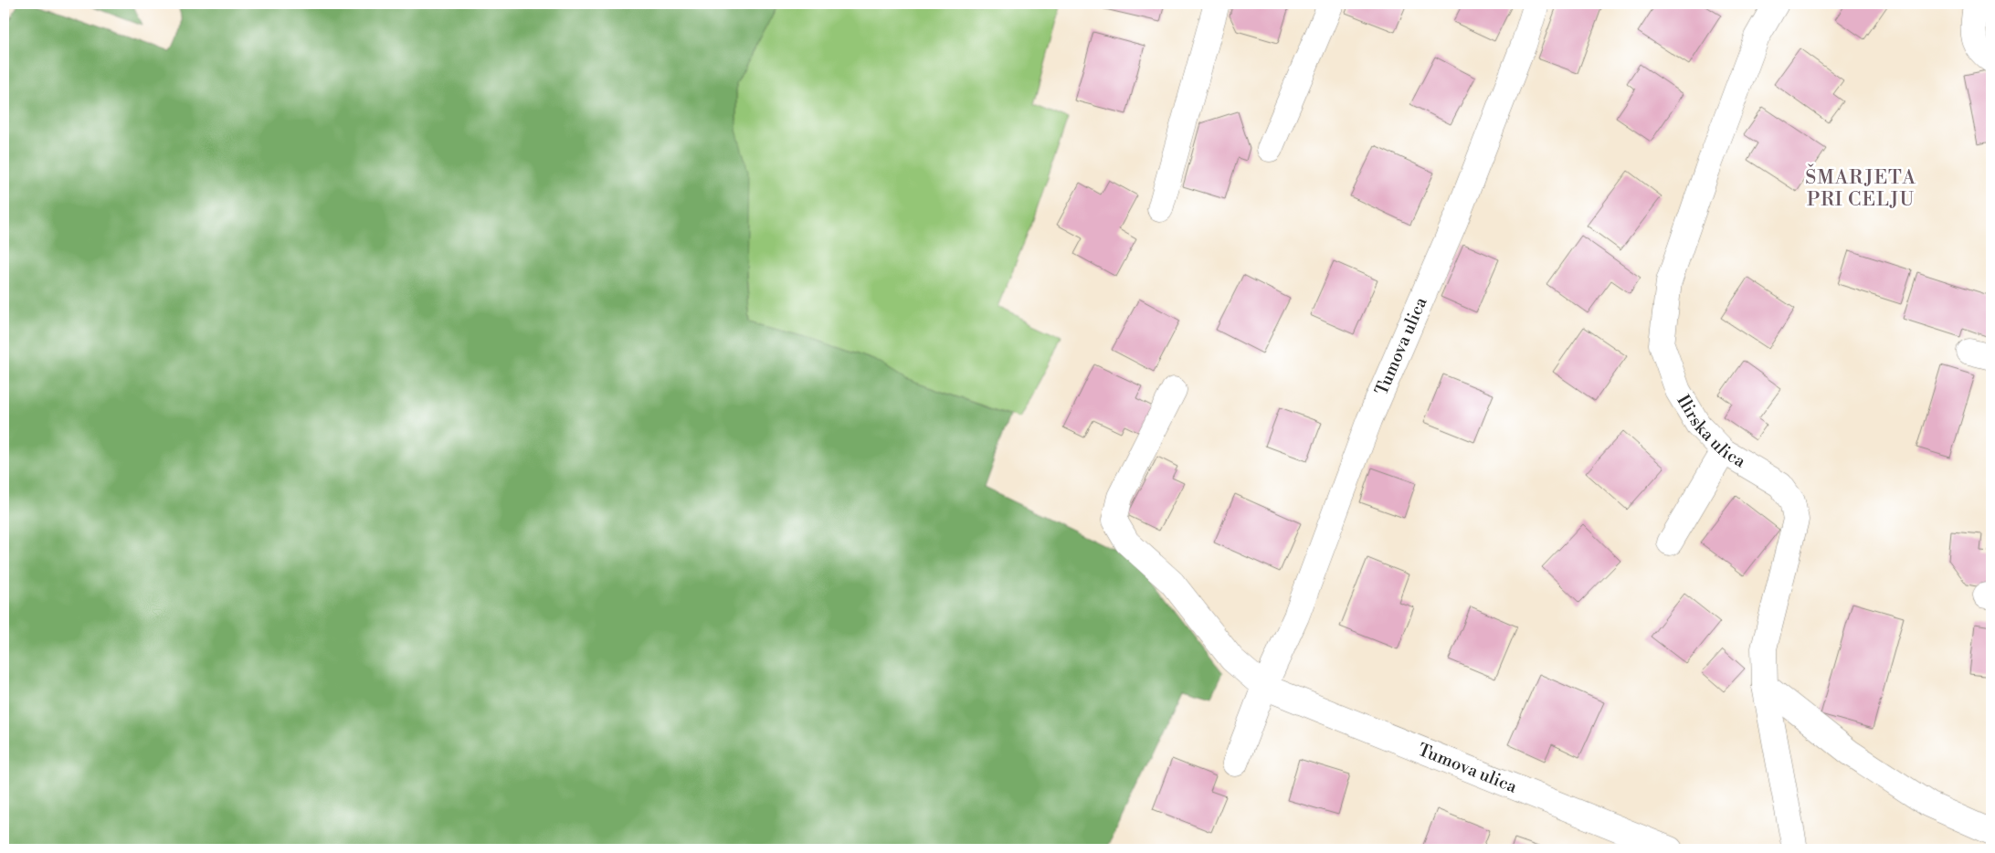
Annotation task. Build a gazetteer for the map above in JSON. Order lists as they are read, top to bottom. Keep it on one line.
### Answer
{"streets":{"street":["Tumova ulica","Ilirska ulica"]},"districts":["ŠMARJETA PRI CELJU"]}
